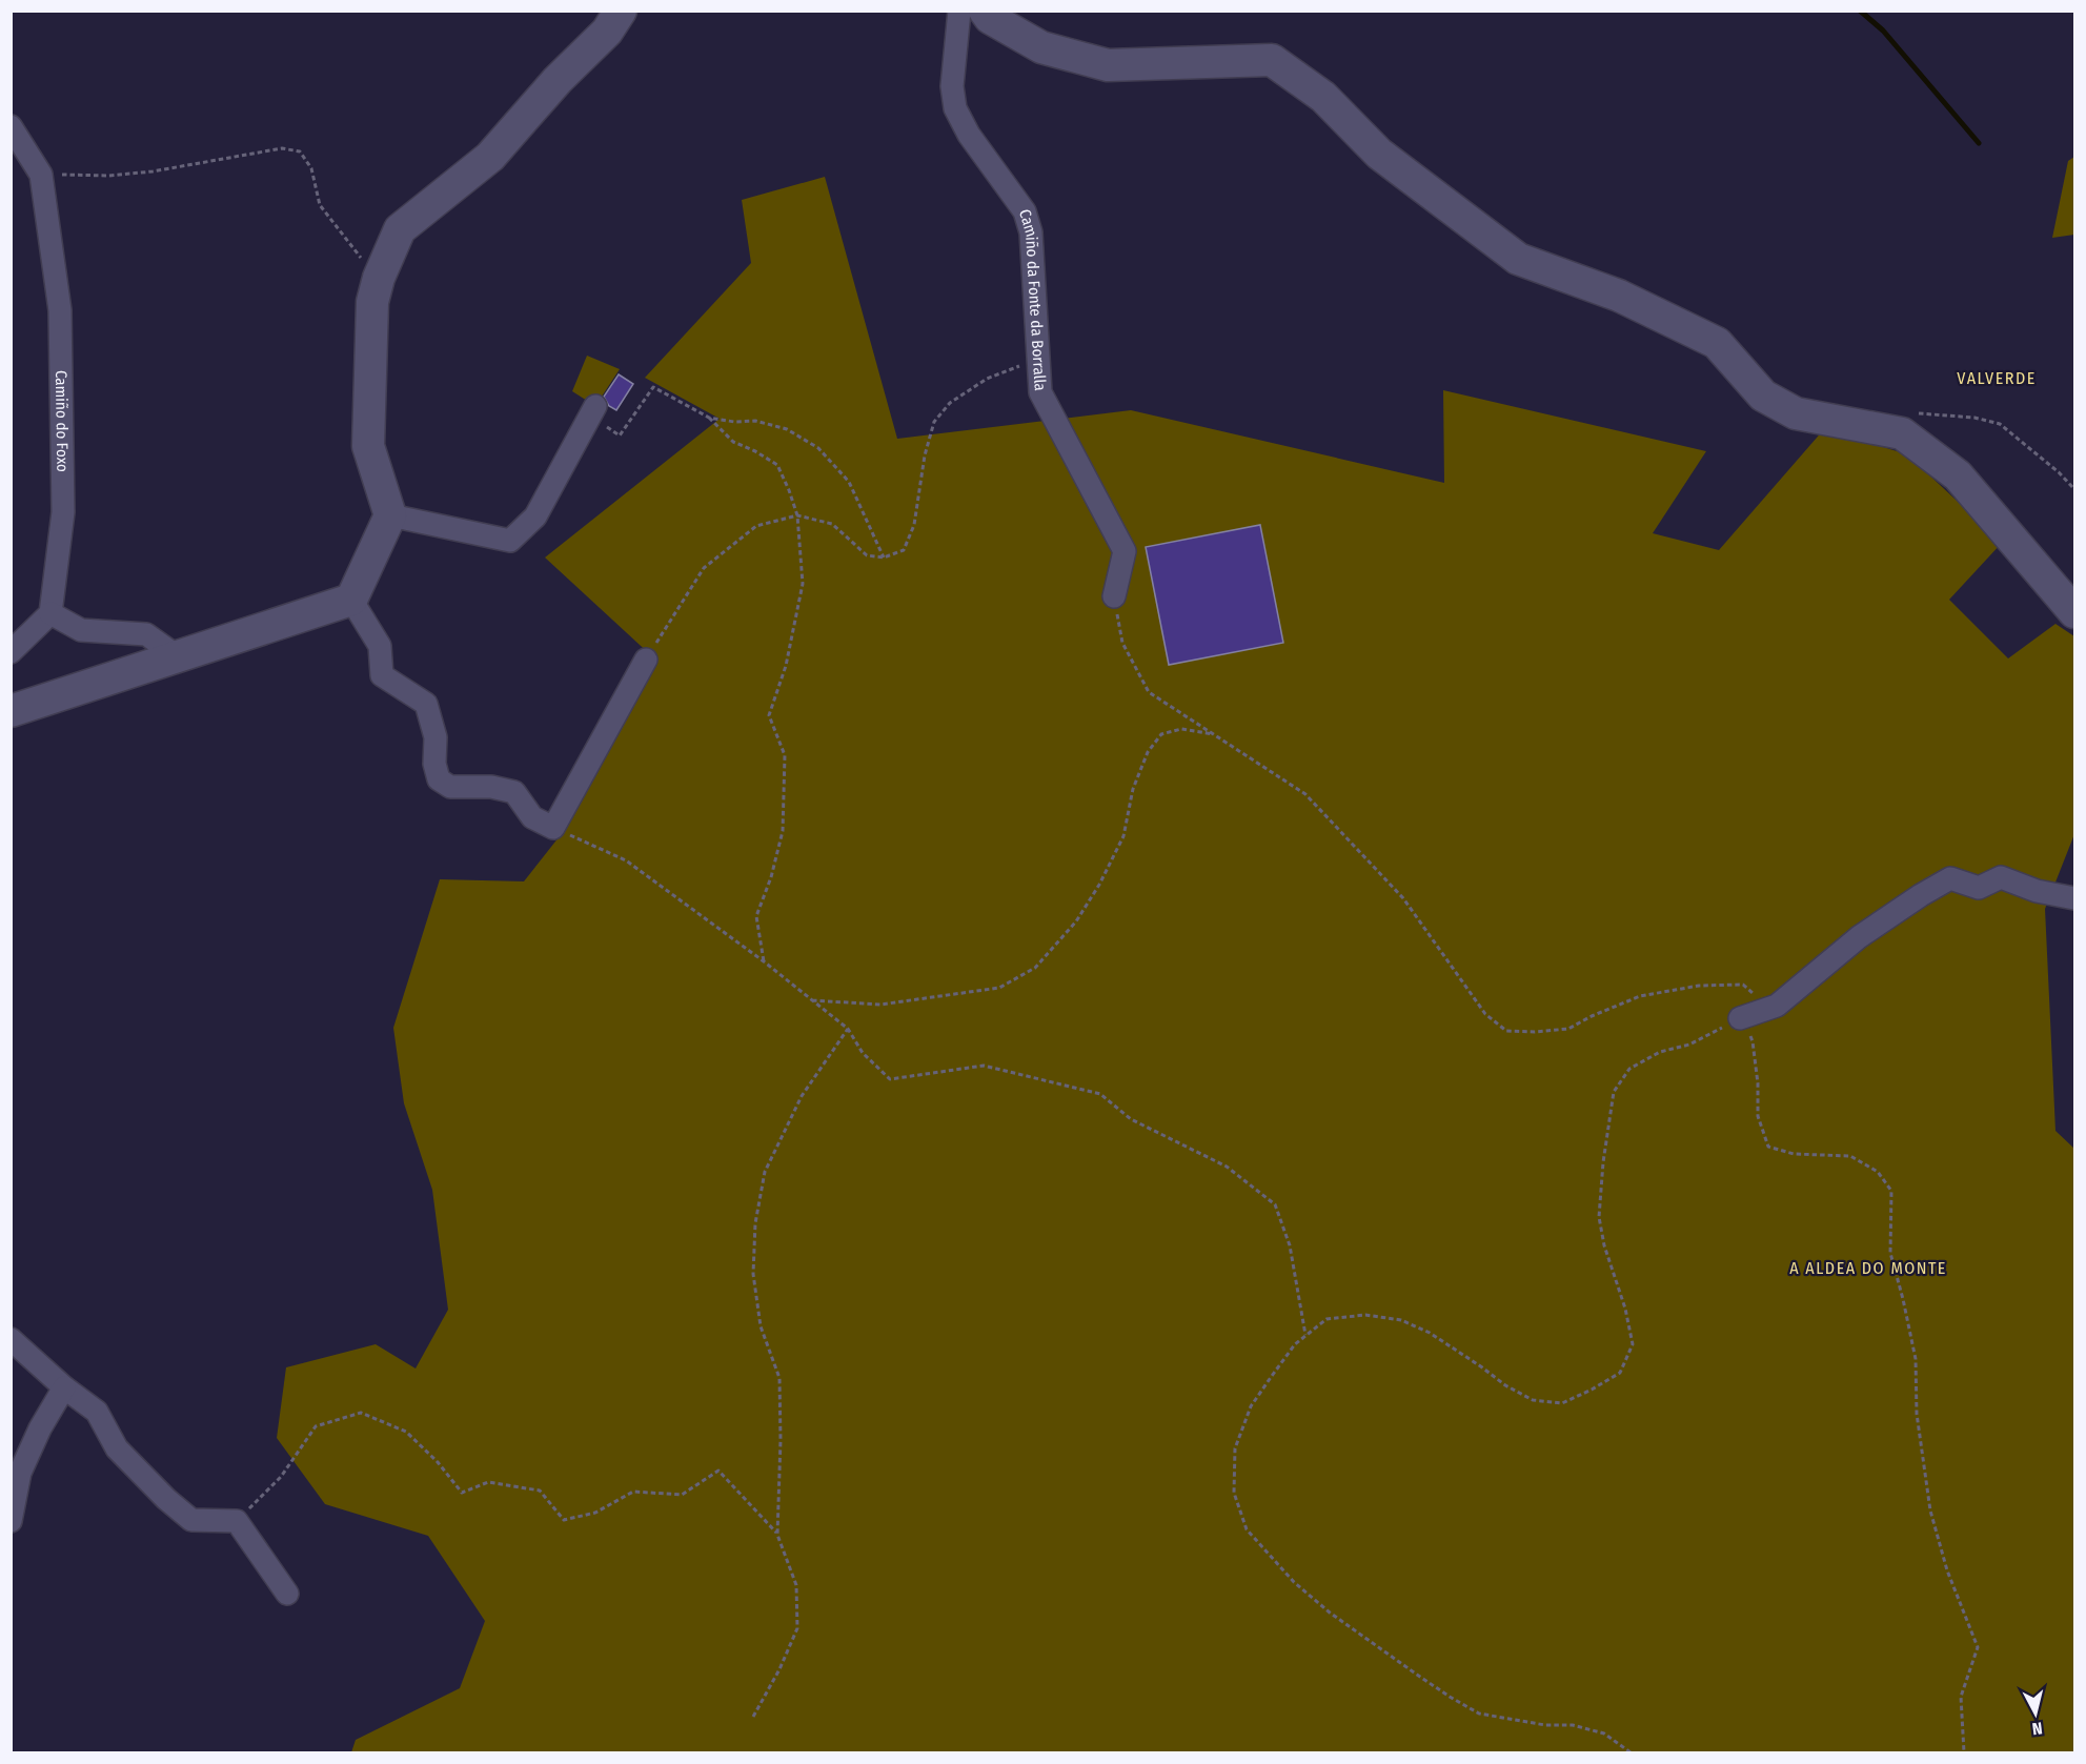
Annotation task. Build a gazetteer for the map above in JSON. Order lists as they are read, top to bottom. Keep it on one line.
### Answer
{"streets":{"street":["Camiño da Fonte da Borralla","Camiño do Foxo"]},"districts":["VALVERDE","A ALDEA DO MONTE"],"north":"bottom"}
